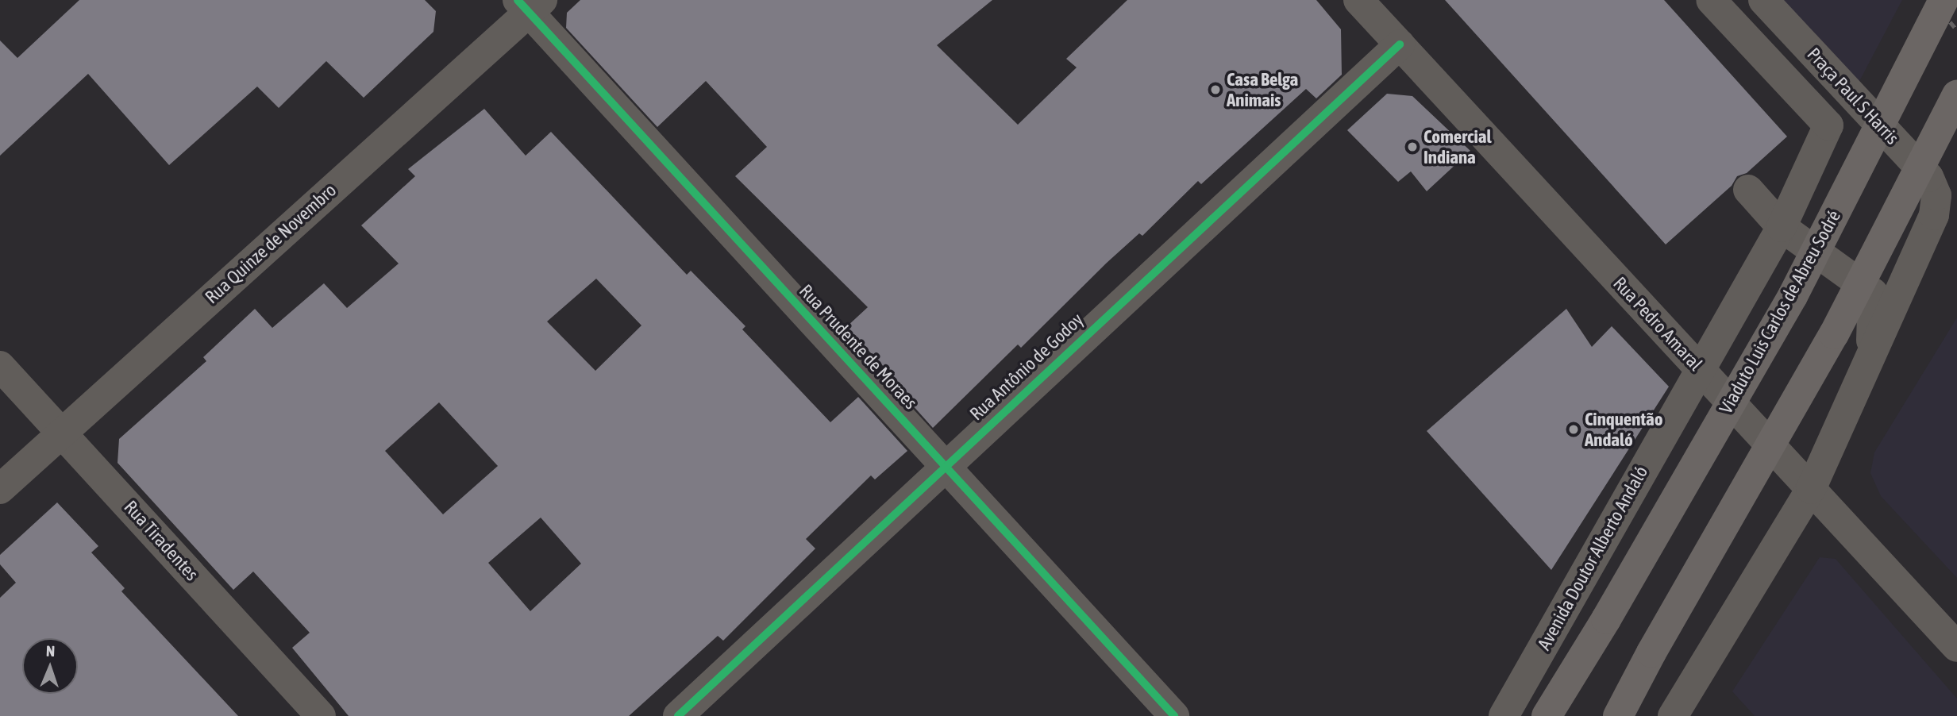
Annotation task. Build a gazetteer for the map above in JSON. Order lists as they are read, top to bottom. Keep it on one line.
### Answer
{"streets":{"main road":["Viaduto Luis Carlos de Abreu Sodré"],"street":["Praça Paul S Harris","Rua Quinze de Novembro","Rua Pedro Amaral","Rua Prudente de Moraes","Rua Antônio de Godoy","Rua Tiradentes","Avenida Doutor Alberto Andaló"]},"crossings":[["Rua Quinze de Novembro","Rua Prudente de Moraes"],["Rua Quinze de Novembro","Rua Tiradentes"],["Rua Pedro Amaral","Rua Antônio de Godoy"],["Rua Pedro Amaral","Avenida Doutor Alberto Andaló"],["Rua Prudente de Moraes","Rua Antônio de Godoy"]],"places":["Casa Belga Animais","Comercial Indiana","Cinquentão Andaló"],"north":"top"}
